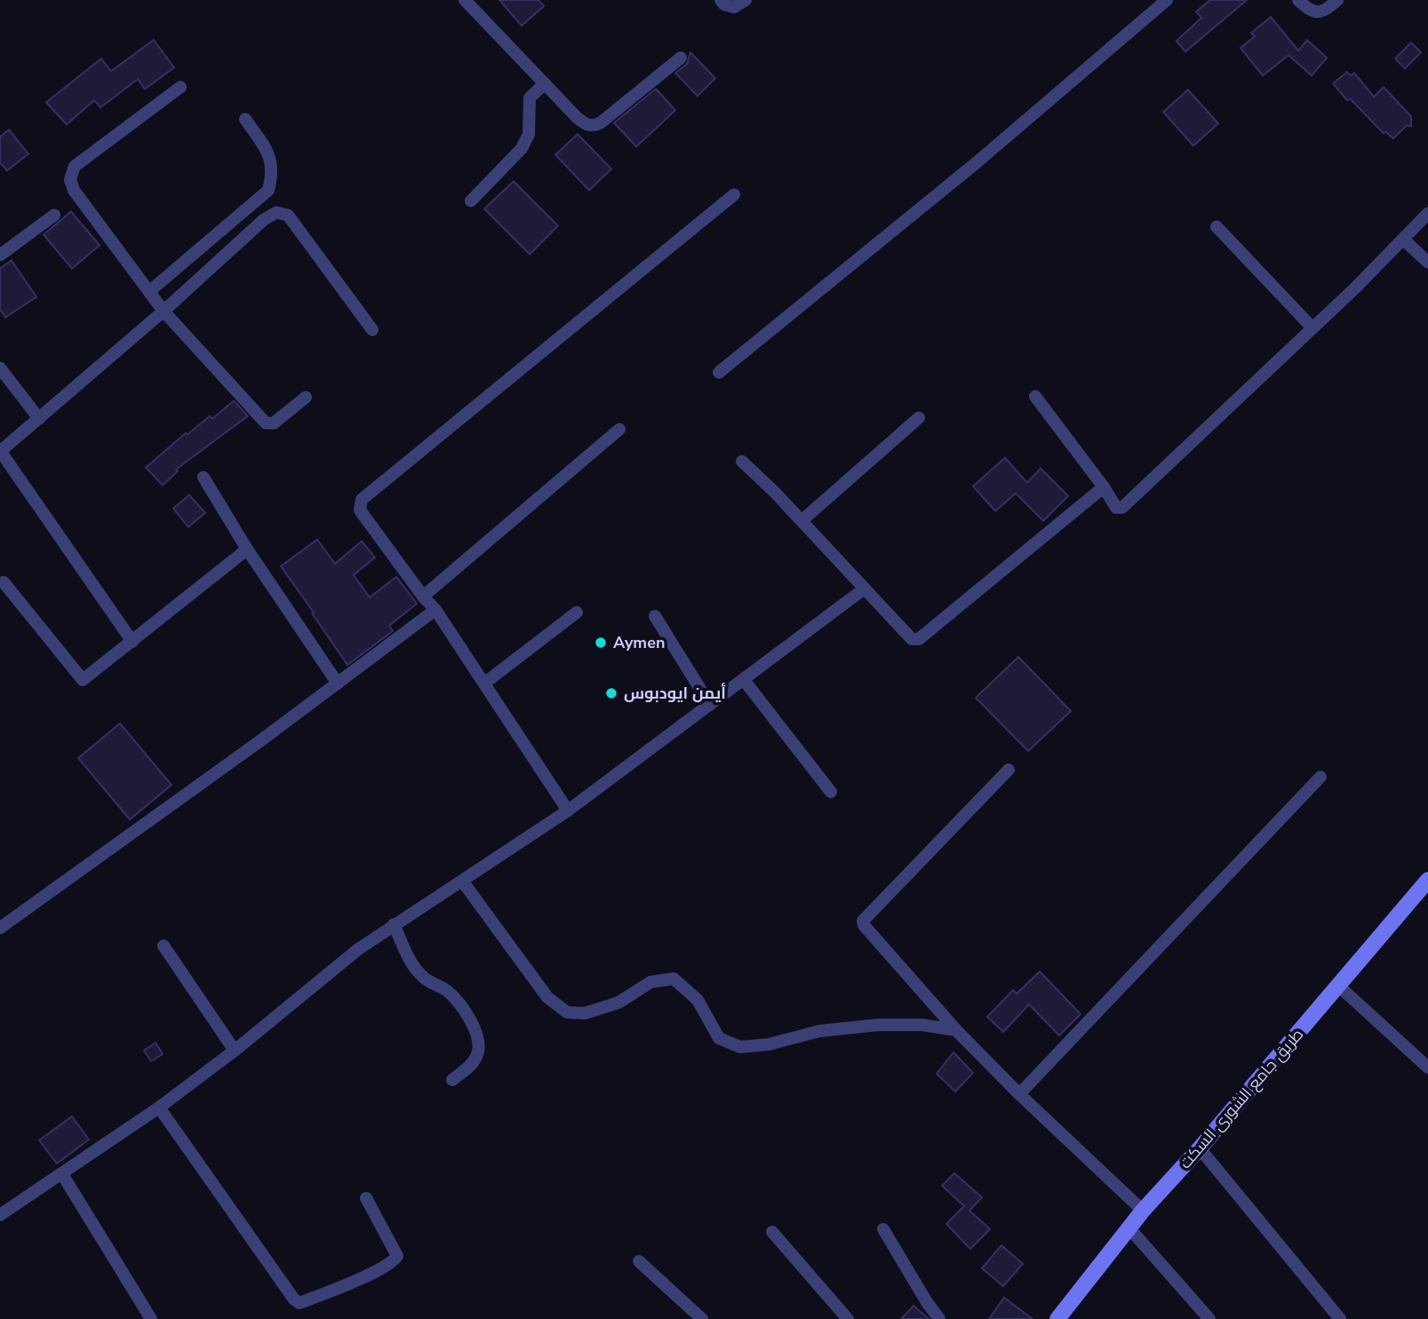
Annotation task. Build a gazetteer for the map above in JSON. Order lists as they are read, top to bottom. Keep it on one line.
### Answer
{"streets":{"main road":["طريق جامع الشورى السكت"]},"places":["Aymen","أيمن ايودبوس"]}
